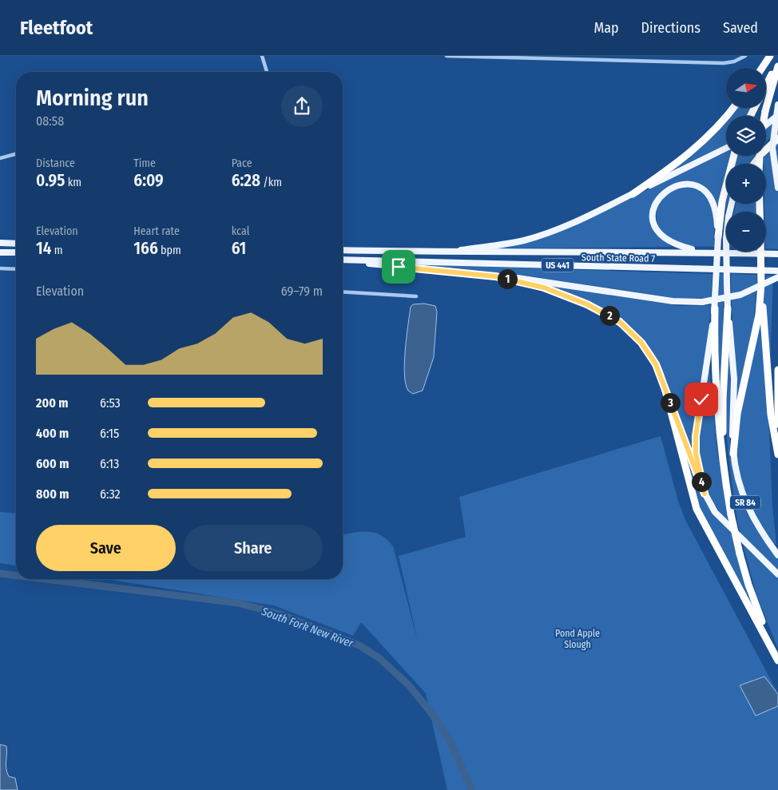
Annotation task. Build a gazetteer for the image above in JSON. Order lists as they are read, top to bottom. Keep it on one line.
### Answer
{"streets":{"main road":["South State Road 7","US 441","SR 84"]},"water":["South Fork New River"],"parks":["Pond Apple Slough"],"north":"right","page":{"header":"Fleetfoot","nav":["Map","Directions","Saved"],"map_buttons":["+","−"],"heading":["Morning run","08:58"],"stats":[["Distance","0.95 km"],["Time","6:09"],["Pace","6:28 /km"],["Elevation","14 m"],["Heart rate","166 bpm"],["kcal","61"]],"pins":["1","2","3","4"],"chart":["Elevation","69–79 m"],"list":[{"name":"200 m","note":"6:53"},{"name":"400 m","note":"6:15"},{"name":"600 m","note":"6:13"},{"name":"800 m","note":"6:32"}],"buttons":["Save","Share"]}}
